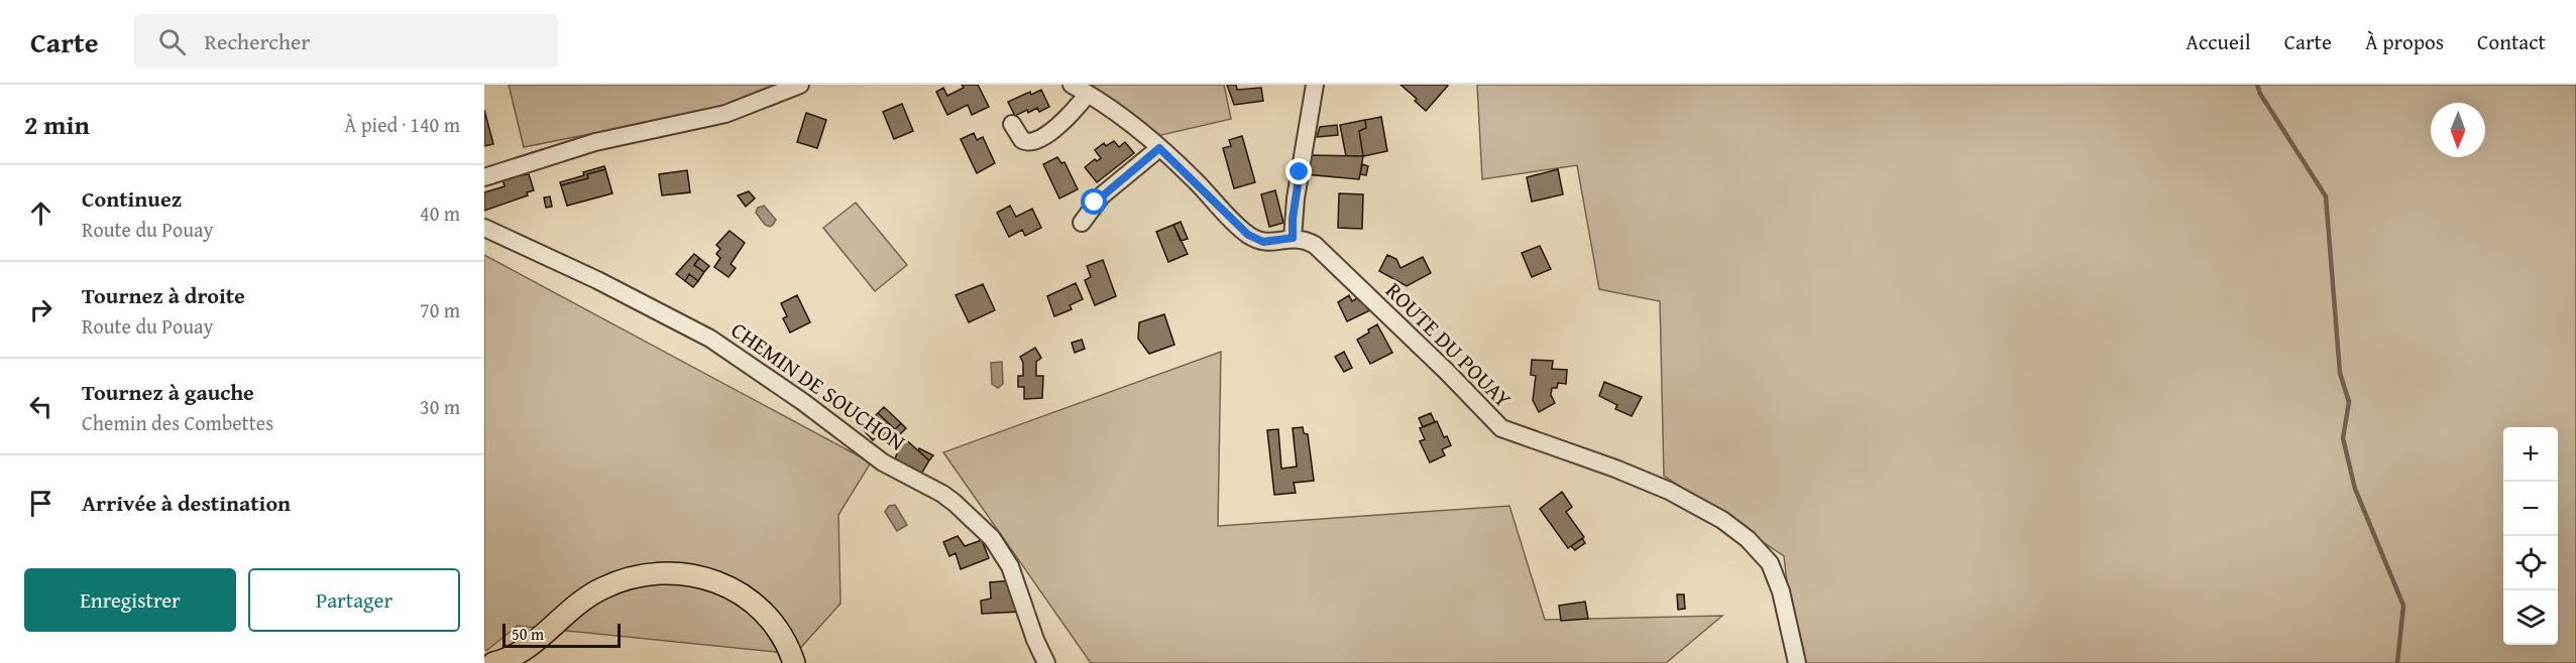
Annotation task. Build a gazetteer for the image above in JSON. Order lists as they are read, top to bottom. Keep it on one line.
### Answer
{"streets":{"street":["ROUTE DU POUAY","CHEMIN DE SOUCHON"]},"scale_bar":"50 m","north":"bottom","page":{"header":"Carte","search":"Rechercher","nav":["Accueil","Carte","À propos","Contact"],"heading":["2 min","À pied · 140 m"],"list":[["Continuez","Route du Pouay","40 m"],["Tournez à droite","Route du Pouay","70 m"],["Tournez à gauche","Chemin des Combettes","30 m"],"Arrivée à destination"],"map_buttons":["+","−"],"buttons":["Enregistrer","Partager"],"scale":"50 m"}}
